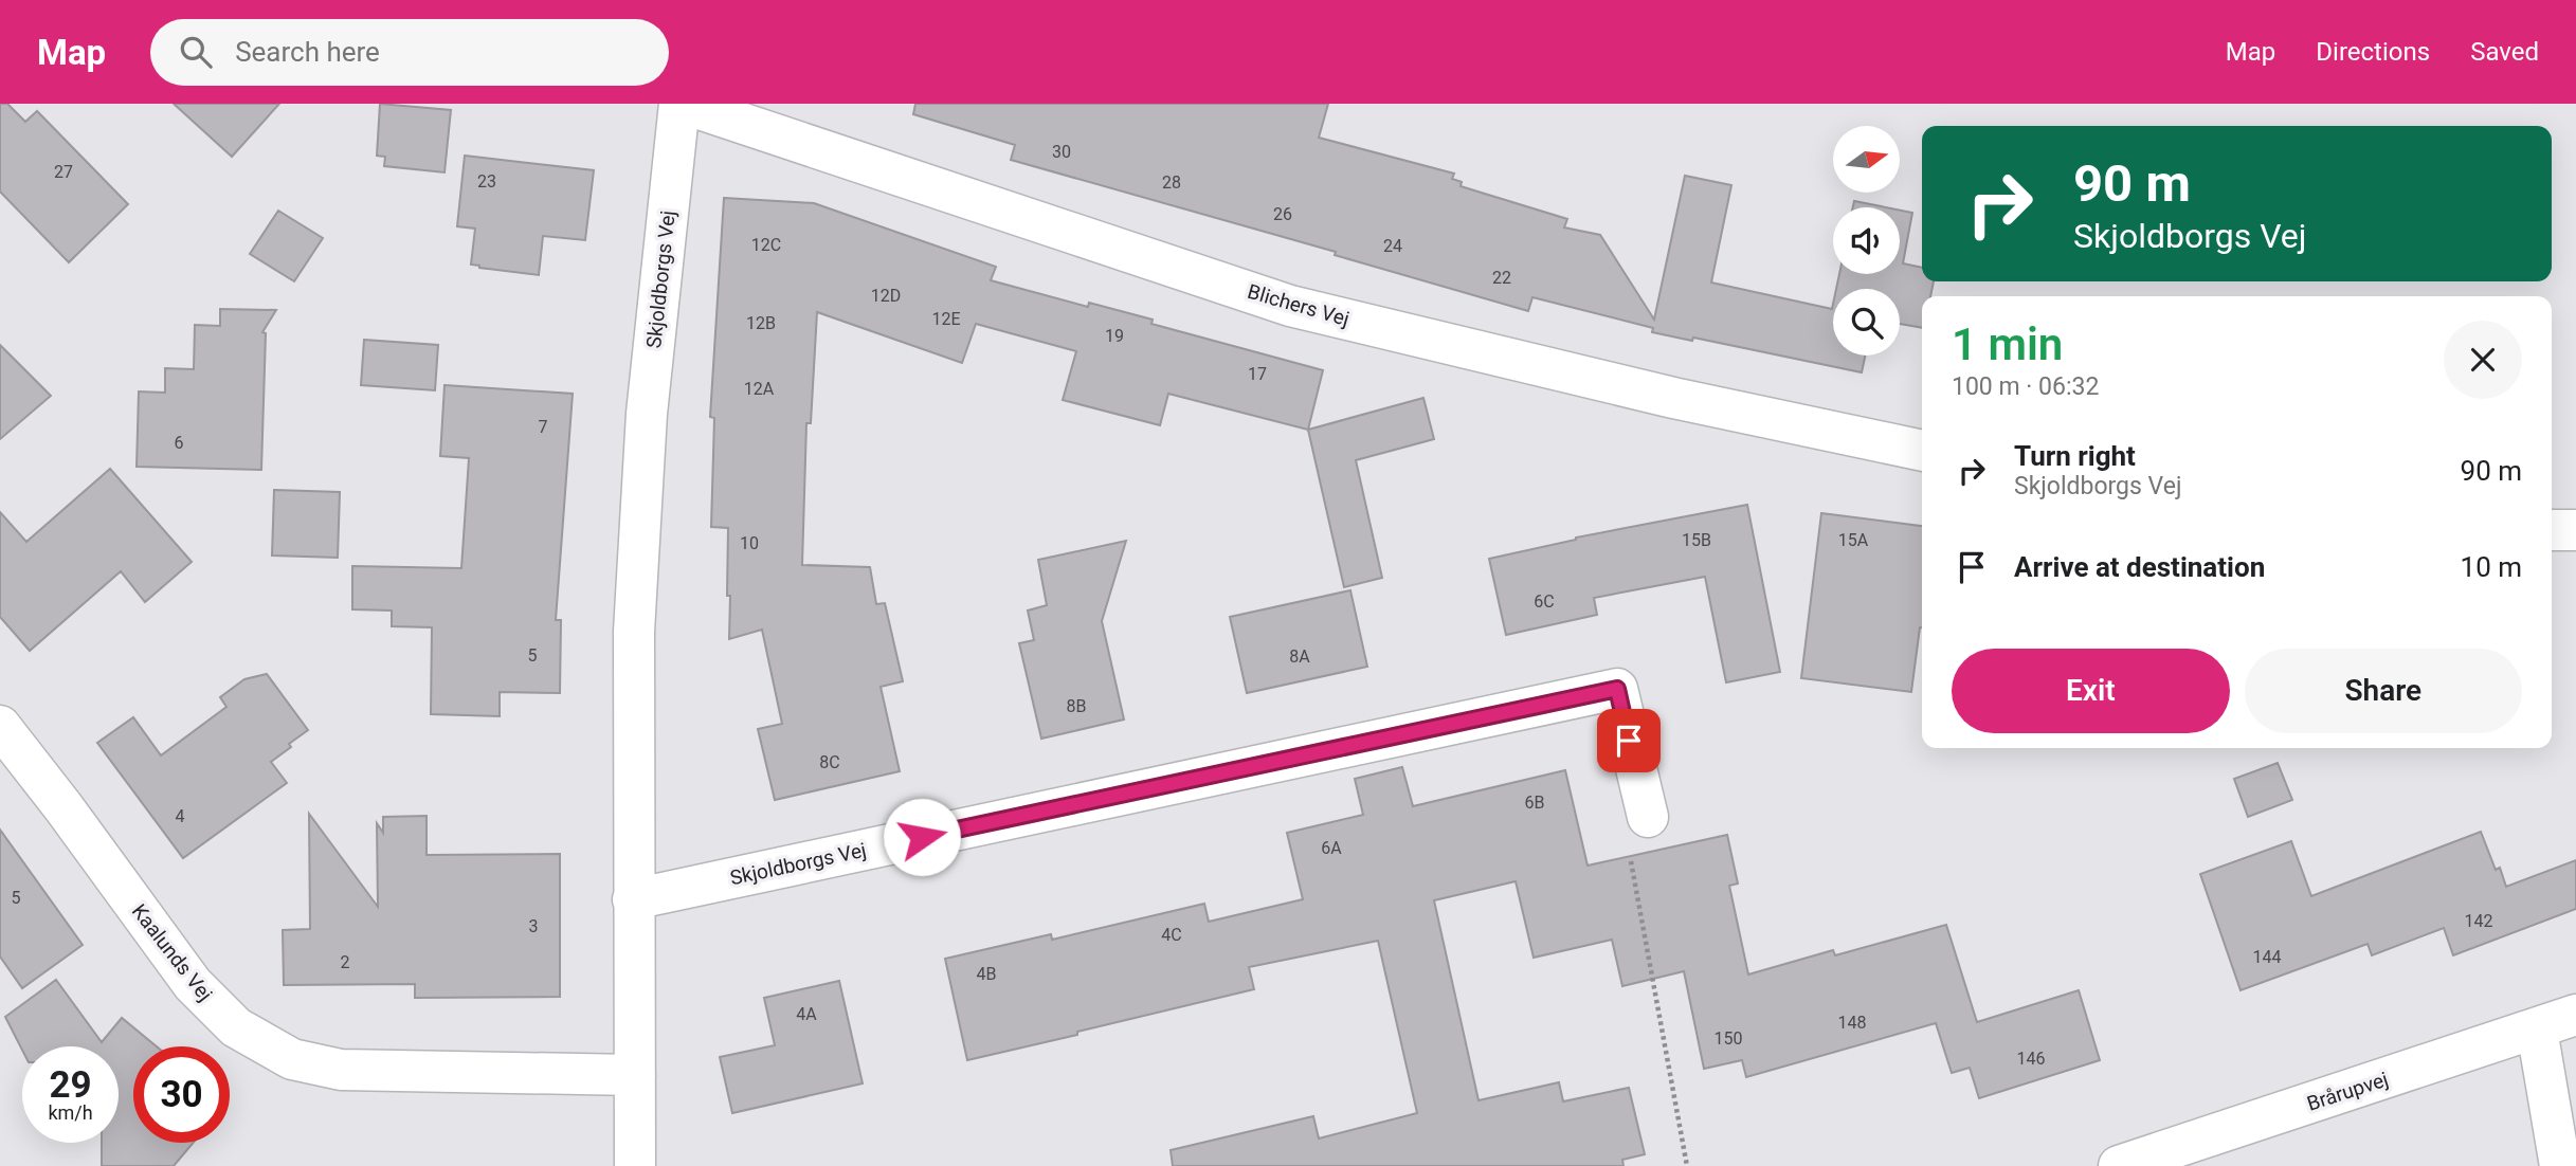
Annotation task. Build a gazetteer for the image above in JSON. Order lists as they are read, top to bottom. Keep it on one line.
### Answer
{"streets":{"street":["Skjoldborgs Vej","Blichers Vej","Kaalunds Vej","Brårupvej"]},"crossings":[["Skjoldborgs Vej","Blichers Vej"],["Skjoldborgs Vej","Kaalunds Vej"]],"house_numbers":["30","27","23","28","26","12C","24","22","12D","12E","12B","19","17","12A","7","6","15B","15A","10","6C","5","8A","8B","8C","6B","4","6A","5","142","3","4C","144","2","4B","4A","148","150","146"],"north":"right","page":{"header":"Map","search":"Search here","nav":["Map","Directions","Saved"],"turn":["90 m","Skjoldborgs Vej"],"heading":["1 min","100 m · 06:32"],"list":[{"name":"Turn right","note":"Skjoldborgs Vej","value":"90 m"},{"name":"Arrive at destination","value":"10 m"}],"buttons":["Exit","Share"],"speed":"29 km/h","limit":"30"}}
